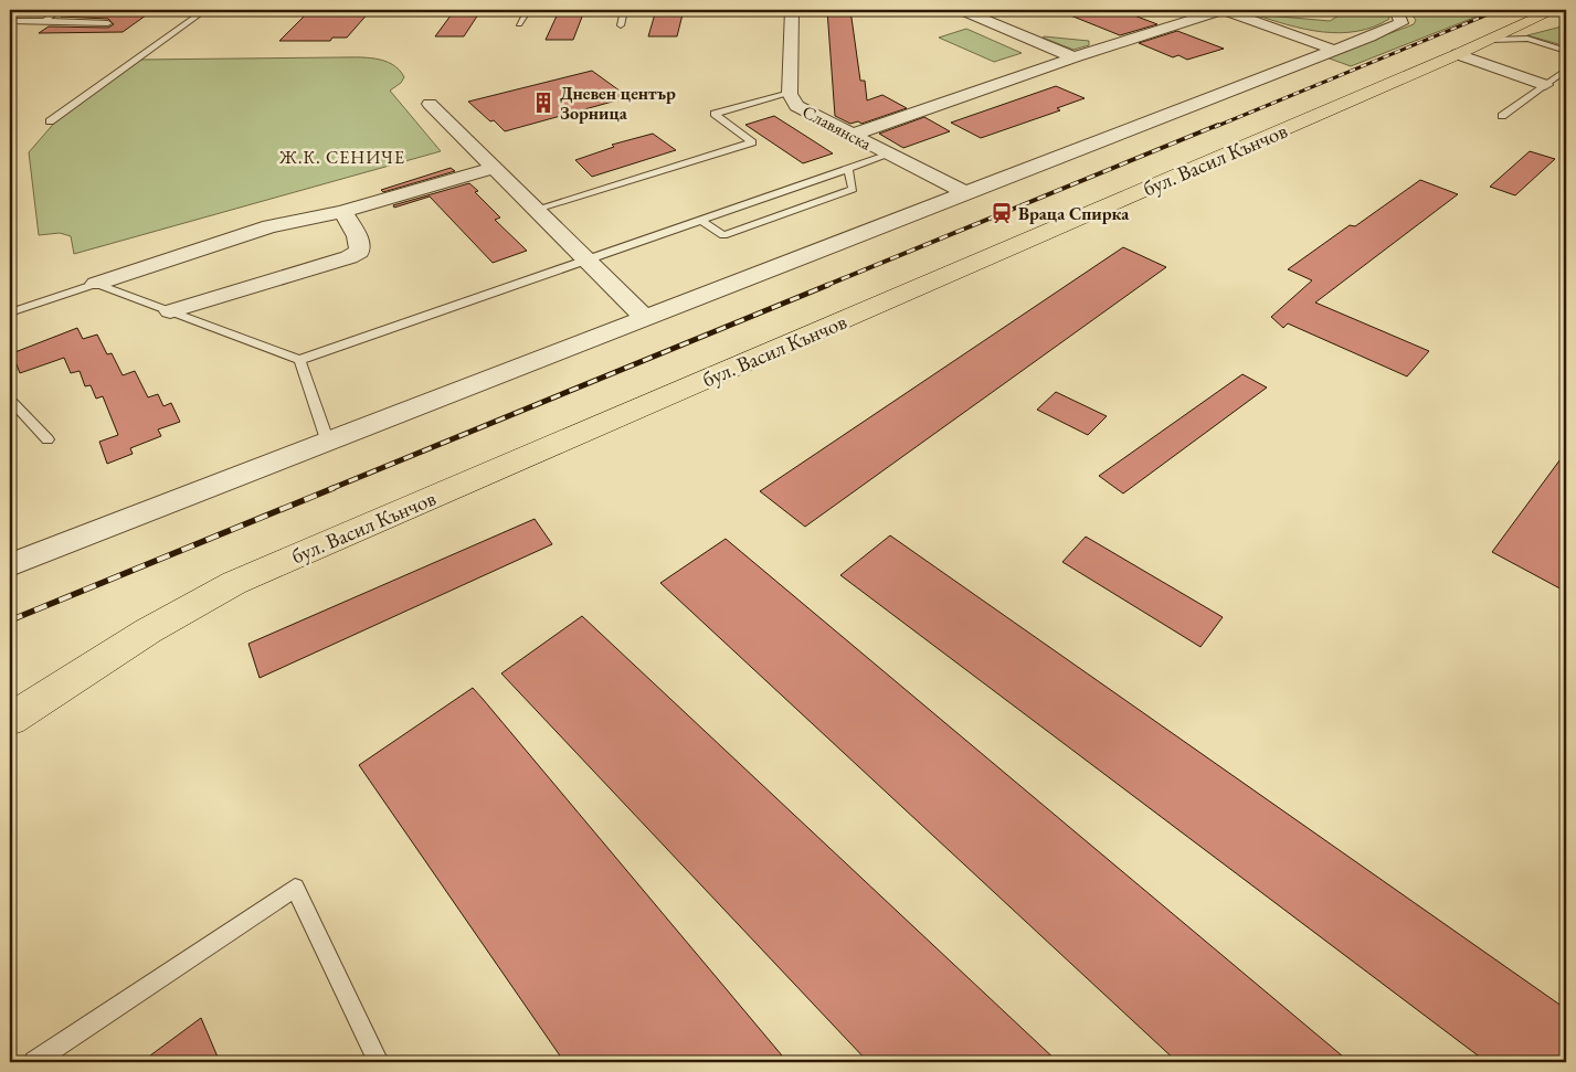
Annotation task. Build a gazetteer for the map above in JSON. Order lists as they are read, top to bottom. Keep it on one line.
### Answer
{"streets":{"main road":["бул. Васил Кънчов"],"street":["Славянска"]},"districts":["Ж.К. СЕНИЧЕ"],"places":{"building":["Дневен център Зорница"],"station":["Враца Спирка"]}}
